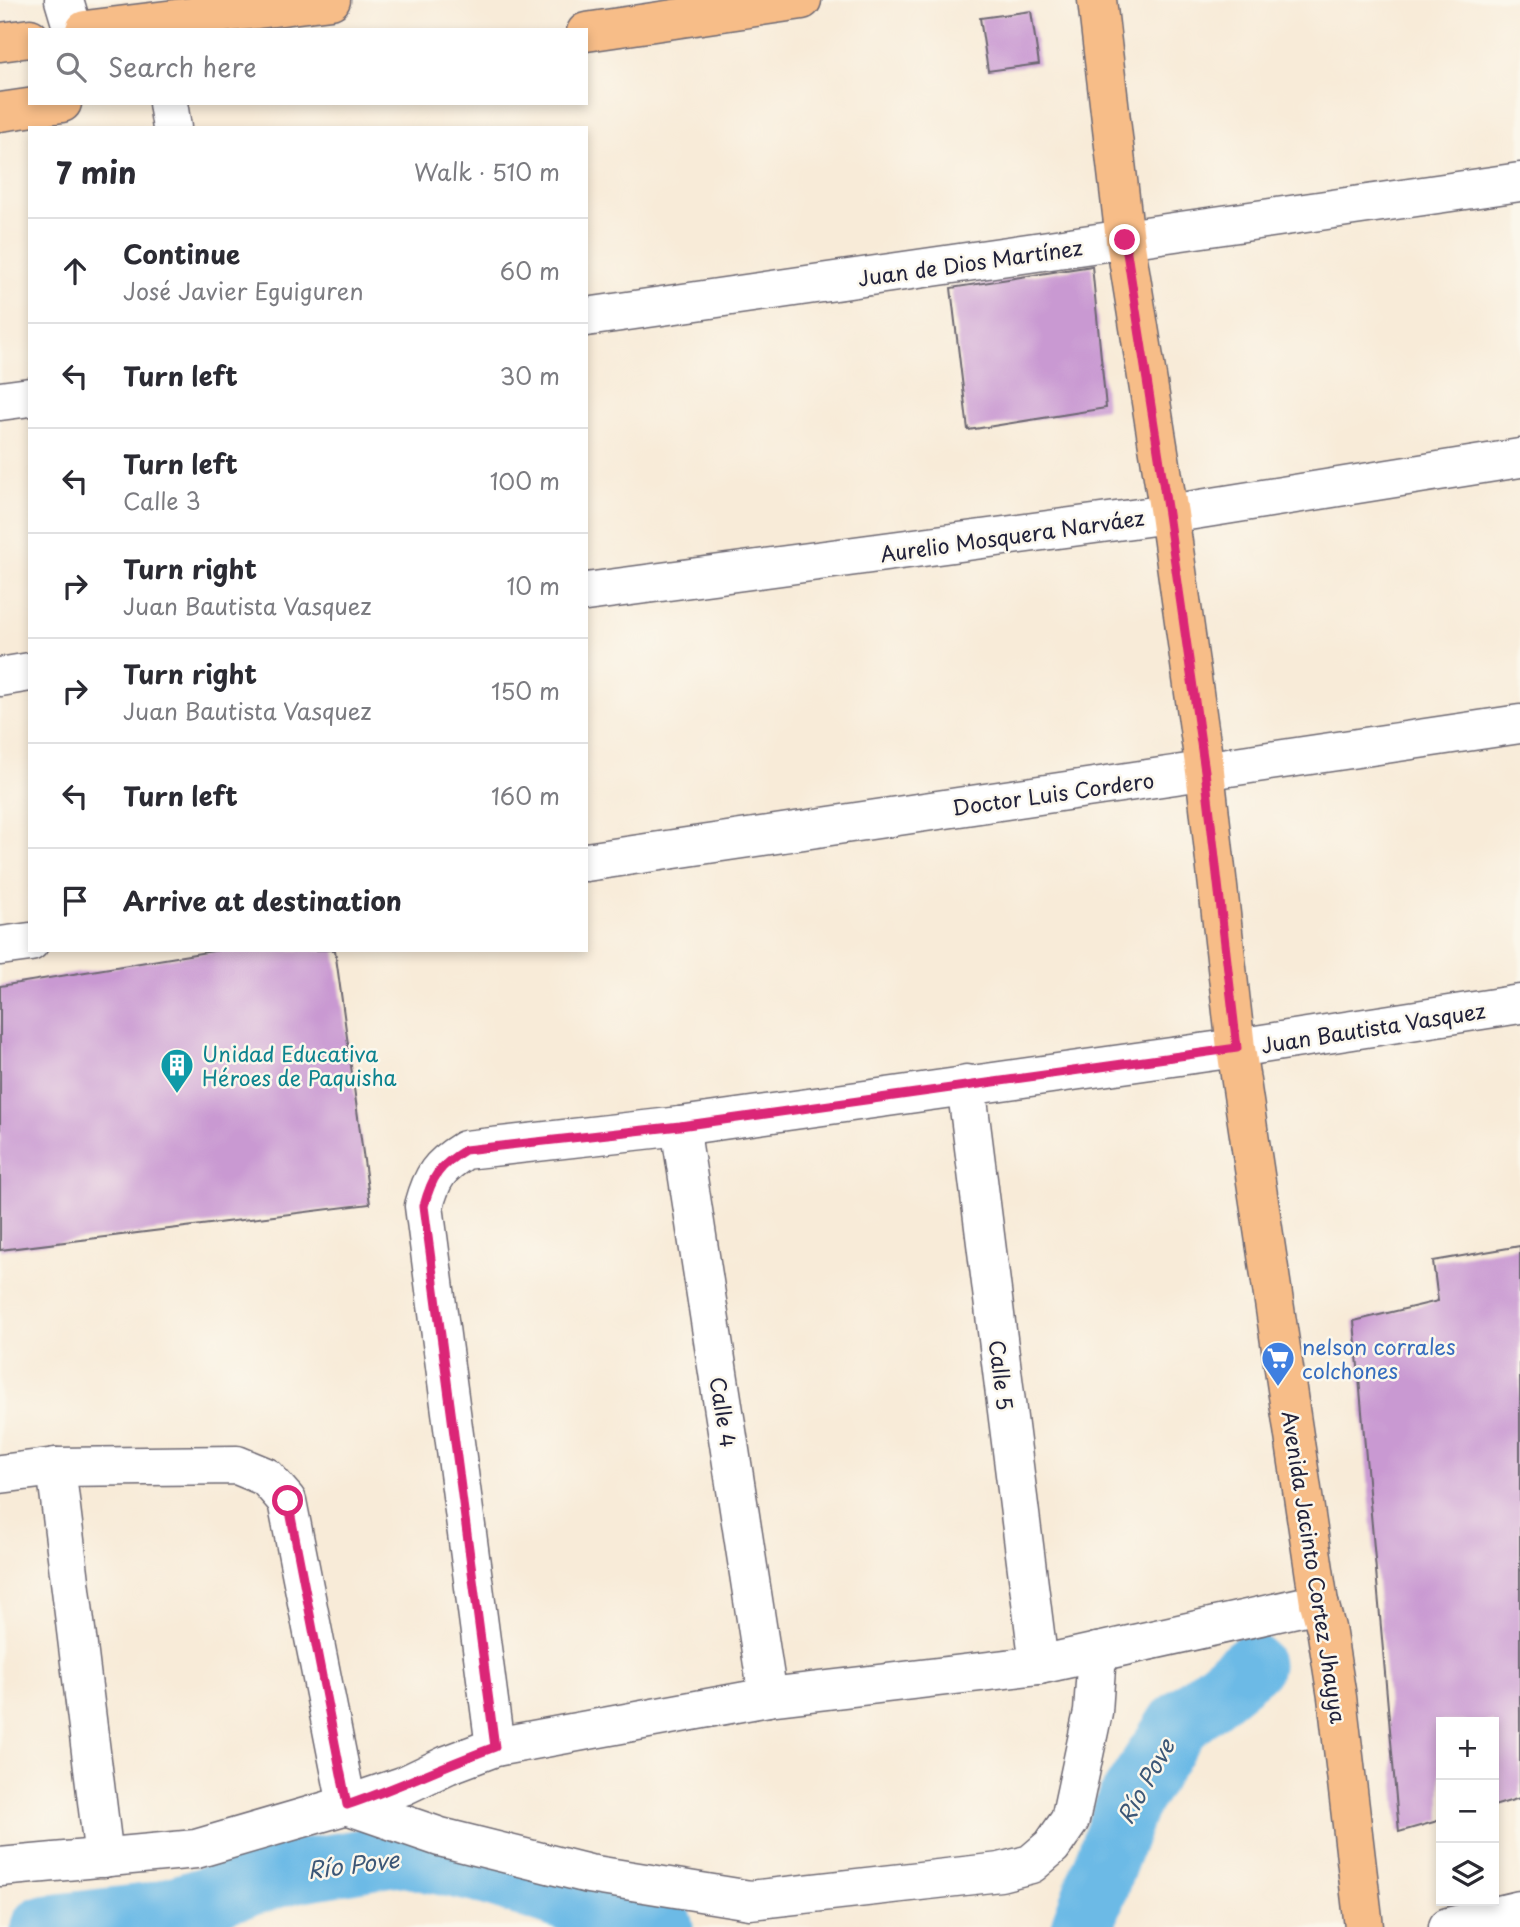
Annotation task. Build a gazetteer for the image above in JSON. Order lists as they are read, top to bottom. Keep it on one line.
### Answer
{"streets":{"main road":["Avenida Jacinto Cortez Jhayya"],"street":["Juan de Dios Martínez","Aurelio Mosquera Narváez","Doctor Luis Cordero","Juan Bautista Vasquez","Calle 5","Calle 4"]},"crossings":[["Juan de Dios Martínez","Avenida Jacinto Cortez Jhayya"],["Aurelio Mosquera Narváez","Avenida Jacinto Cortez Jhayya"],["Doctor Luis Cordero","Avenida Jacinto Cortez Jhayya"],["Juan Bautista Vasquez","Calle 5"],["Juan Bautista Vasquez","Calle 4"],["Juan Bautista Vasquez","Avenida Jacinto Cortez Jhayya"]],"water":["Río Pove"],"places":{"building":["Unidad Educativa Héroes de Paquisha"],"supermarket":["nelson corrales colchones"]},"page":{"search":"Search here","heading":["7 min","Walk · 510 m"],"list":[["Continue","José Javier Eguiguren","60 m"],["Turn left","30 m"],["Turn left","Calle 3","100 m"],["Turn right","Juan Bautista Vasquez","10 m"],["Turn right","Juan Bautista Vasquez","150 m"],["Turn left","160 m"],"Arrive at destination"],"map_buttons":["+","−"]}}
